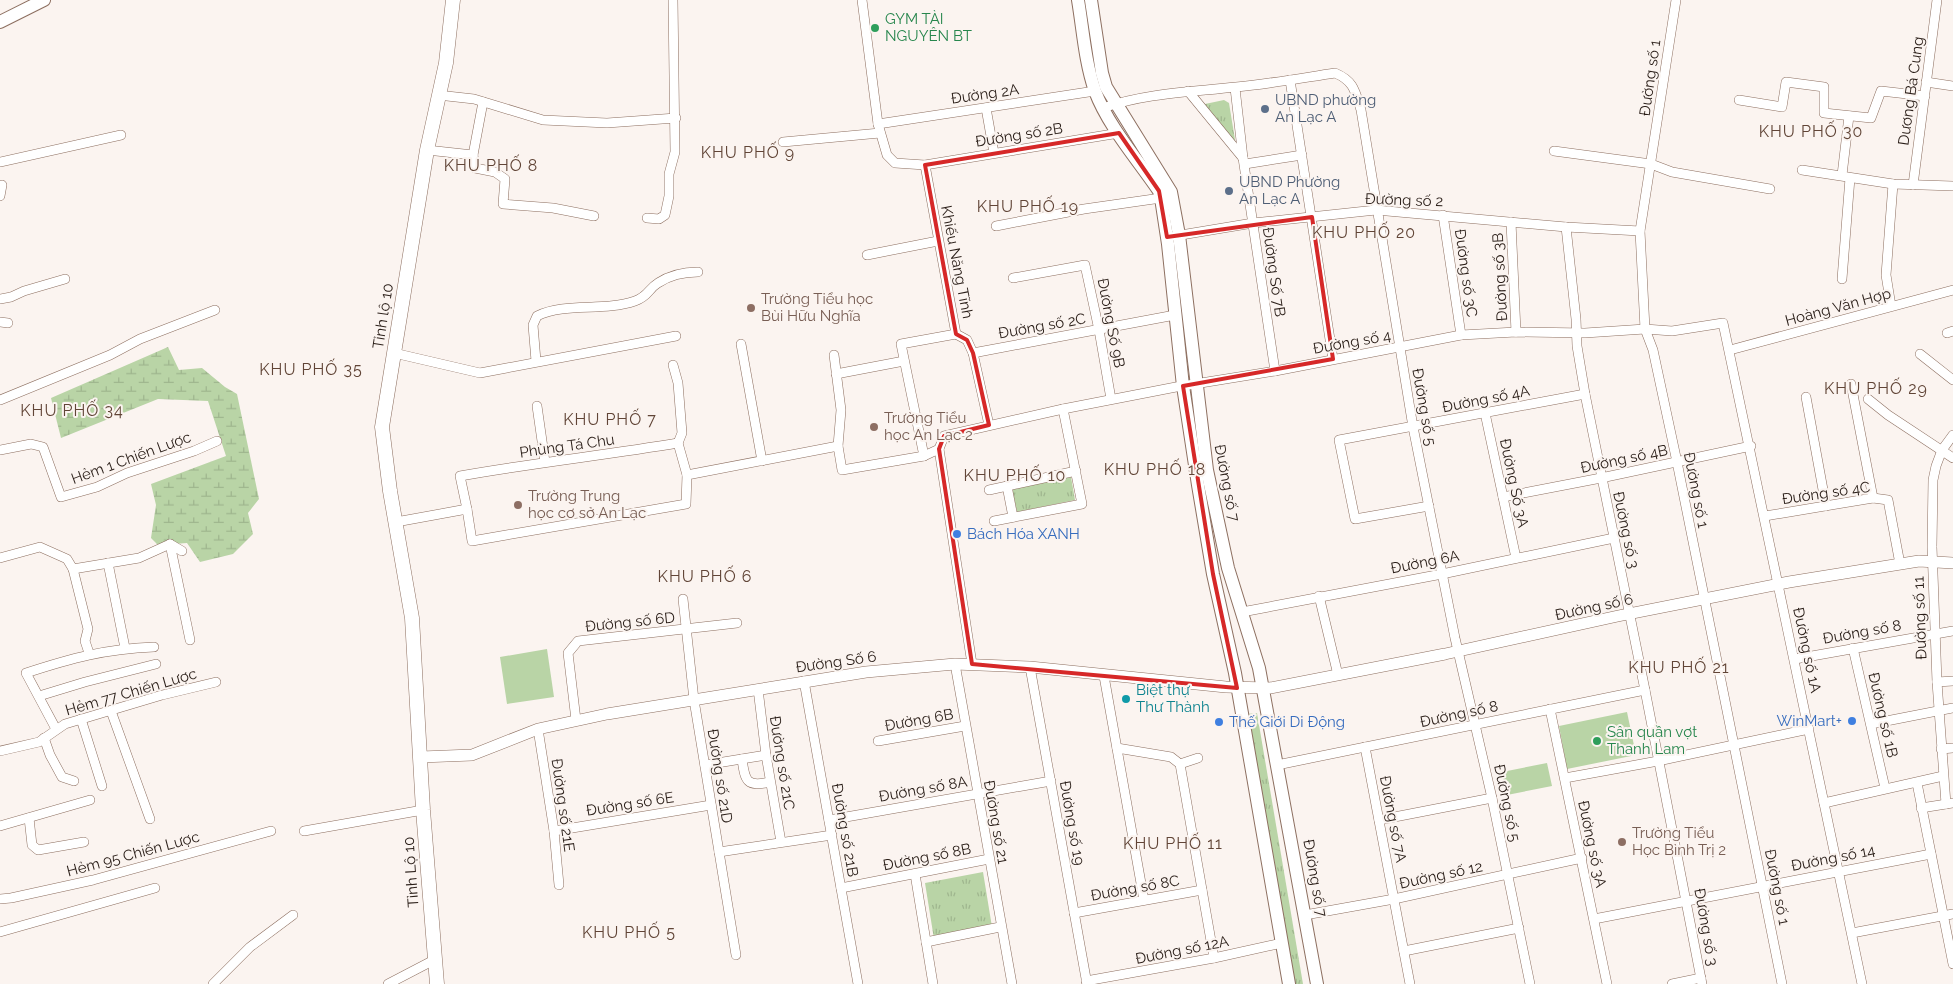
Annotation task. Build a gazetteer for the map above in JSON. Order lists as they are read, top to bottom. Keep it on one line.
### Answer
{"streets":{"main road":["Tỉnh lộ 10","Đường số 7","Tỉnh Lộ 10"],"street":["Đường số 1","Dương Bá Cung","Đường 2A","Đường số 2B","Đường số 2","Khiếu Năng Tĩnh","Đường Số 7B","Đường số 3C","Đường số 3B","Hoàng Văn Hợp","Đường Số 9B","Đường số 2C","Đường số 4","Đường số 4A","Đường số 5","Phùng Tá Chu","Hẻm 1 Chiến Lược","Đường số 4B","Đường Số 3A","Đường số 4C","Đường số 3","Đường 6A","Đường số 6","Đường số 11","Đường số 6D","Đường số 8","Đường số 1A","Đường Số 6","Hẻm 77 Chiến Lược","Đường số 1B","Đường 6B","Đường số 21C","Đường số 21D","Đường số 8A","Đường số 6E","Đường số 21E","Đường số 7A","Đường số 21","Đường số 19","Đường số 21B","Đường số 3A","Hẻm 95 Chiến Lược","Đường số 8B","Đường số 14","Đường số 12","Đường số 8C","Đường số 12A"]},"crossings":[["Đường số 1","Đường số 2"],["Đường số 1","Đường số 4"],["Đường số 1","Đường số 4B"],["Đường số 1","Đường số 6"],["Đường số 1","Đường số 14"],["Đường 2A","Đường số 7"],["Đường số 2B","Khiếu Năng Tĩnh"],["Đường số 2B","Đường số 7"],["Đường số 2","Đường Số 7B"],["Đường số 2","Đường số 3C"],["Đường số 2","Đường số 3B"],["Đường số 2","Đường số 5"],["Đường số 2","Đường số 7"],["Đường số 2","Đường số 3"],["Khiếu Năng Tĩnh","Đường số 2C"],["Khiếu Năng Tĩnh","Đường số 4"],["Đường Số 7B","Đường số 4"],["Đường Số 7B","Đường số 5"],["Đường số 3C","Đường số 4"],["Đường số 3B","Đường số 4"],["Hoàng Văn Hợp","Đường số 1A"],["Tỉnh lộ 10","Đường Số 6"],["Tỉnh lộ 10","Tỉnh Lộ 10"],["Đường Số 9B","Đường số 2C"],["Đường Số 9B","Đường số 4"],["Đường số 2C","Đường số 7"],["Đường số 4","Đường số 5"],["Đường số 4","Đường số 7"],["Đường số 4","Đường số 3"],["Đường số 4","Đường số 1A"],["Đường số 4A","Đường số 5"],["Đường số 4A","Đường Số 3A"],["Đường số 4A","Đường số 3"],["Đường số 5","Đường số 7"],["Đường số 5","Đường 6A"],["Đường số 5","Đường số 6"],["Đường số 5","Đường số 8"],["Đường số 5","Đường số 12"],["Đường số 4B","Đường Số 3A"],["Đường số 4B","Đường số 3"],["Đường số 4B","Đường số 1A"],["Đường số 7","Đường 6A"],["Đường số 7","Đường số 6"],["Đường số 7","Đường số 8"],["Đường số 7","Đường Số 6"],["Đường số 7","Đường số 12"],["Đường số 7","Đường số 12A"],["Đường Số 3A","Đường 6A"],["Đường số 4C","Đường số 6"],["Đường số 4C","Đường số 1A"],["Đường số 3","Đường 6A"],["Đường số 3","Đường số 6"],["Đường số 3","Đường số 8"],["Đường số 3","Đường số 14"],["Đường số 6","Đường số 11"],["Đường số 6","Đường số 1A"],["Đường số 6","Đường Số 6"],["Đường số 11","Đường số 8"],["Đường số 6D","Đường Số 6"],["Đường số 6D","Đường số 21D"],["Đường số 8","Đường số 1A"],["Đường số 8","Đường số 1B"],["Đường số 8","Đường số 7A"],["Đường số 8","Đường số 3A"],["Đường số 1A","Đường số 14"],["Đường Số 6","Đường số 21C"],["Đường Số 6","Đường số 21D"],["Đường Số 6","Đường số 21E"],["Đường Số 6","Đường số 21"],["Đường Số 6","Đường số 19"],["Đường Số 6","Đường số 21B"],["Đường Số 6","Tỉnh Lộ 10"],["Đường 6B","Đường số 21"],["Đường số 21D","Đường số 6E"],["Đường số 8A","Đường số 21"],["Đường số 8A","Đường số 19"],["Đường số 8A","Đường số 21B"],["Đường số 6E","Đường số 21E"],["Đường số 7A","Đường số 12"],["Đường số 21","Đường số 8B"],["Đường số 19","Đường số 8C"],["Đường số 19","Đường số 12A"],["Đường số 21B","Đường số 8B"],["Đường số 3A","Đường số 14"],["Đường số 3A","Đường số 12"]],"districts":["KHU PHỐ 30","KHU PHỐ 9","KHU PHỐ 8","KHU PHỐ 19","KHU PHỐ 20","KHU PHỐ 35","KHU PHỐ 29","KHU PHỐ 34","KHU PHỐ 7","KHU PHỐ 18","KHU PHỐ 10","KHU PHỐ 6","KHU PHỐ 21","KHU PHỐ 11","KHU PHỐ 5"],"places":["GYM TÀI NGUYÊN BT","UBND phường An Lạc A","UBND Phường An Lạc A","Trường Tiểu học Bùi Hữu Nghĩa","Trường Tiểu học An Lạc 2","Trường Trung học cơ sở An Lạc","Bách Hóa XANH","Biệt thự Thư Thành","WinMart+","Thế Giới Di Động","Sân quần vợt Thanh Lam","Trường Tiểu Học Bình Trị 2"]}
